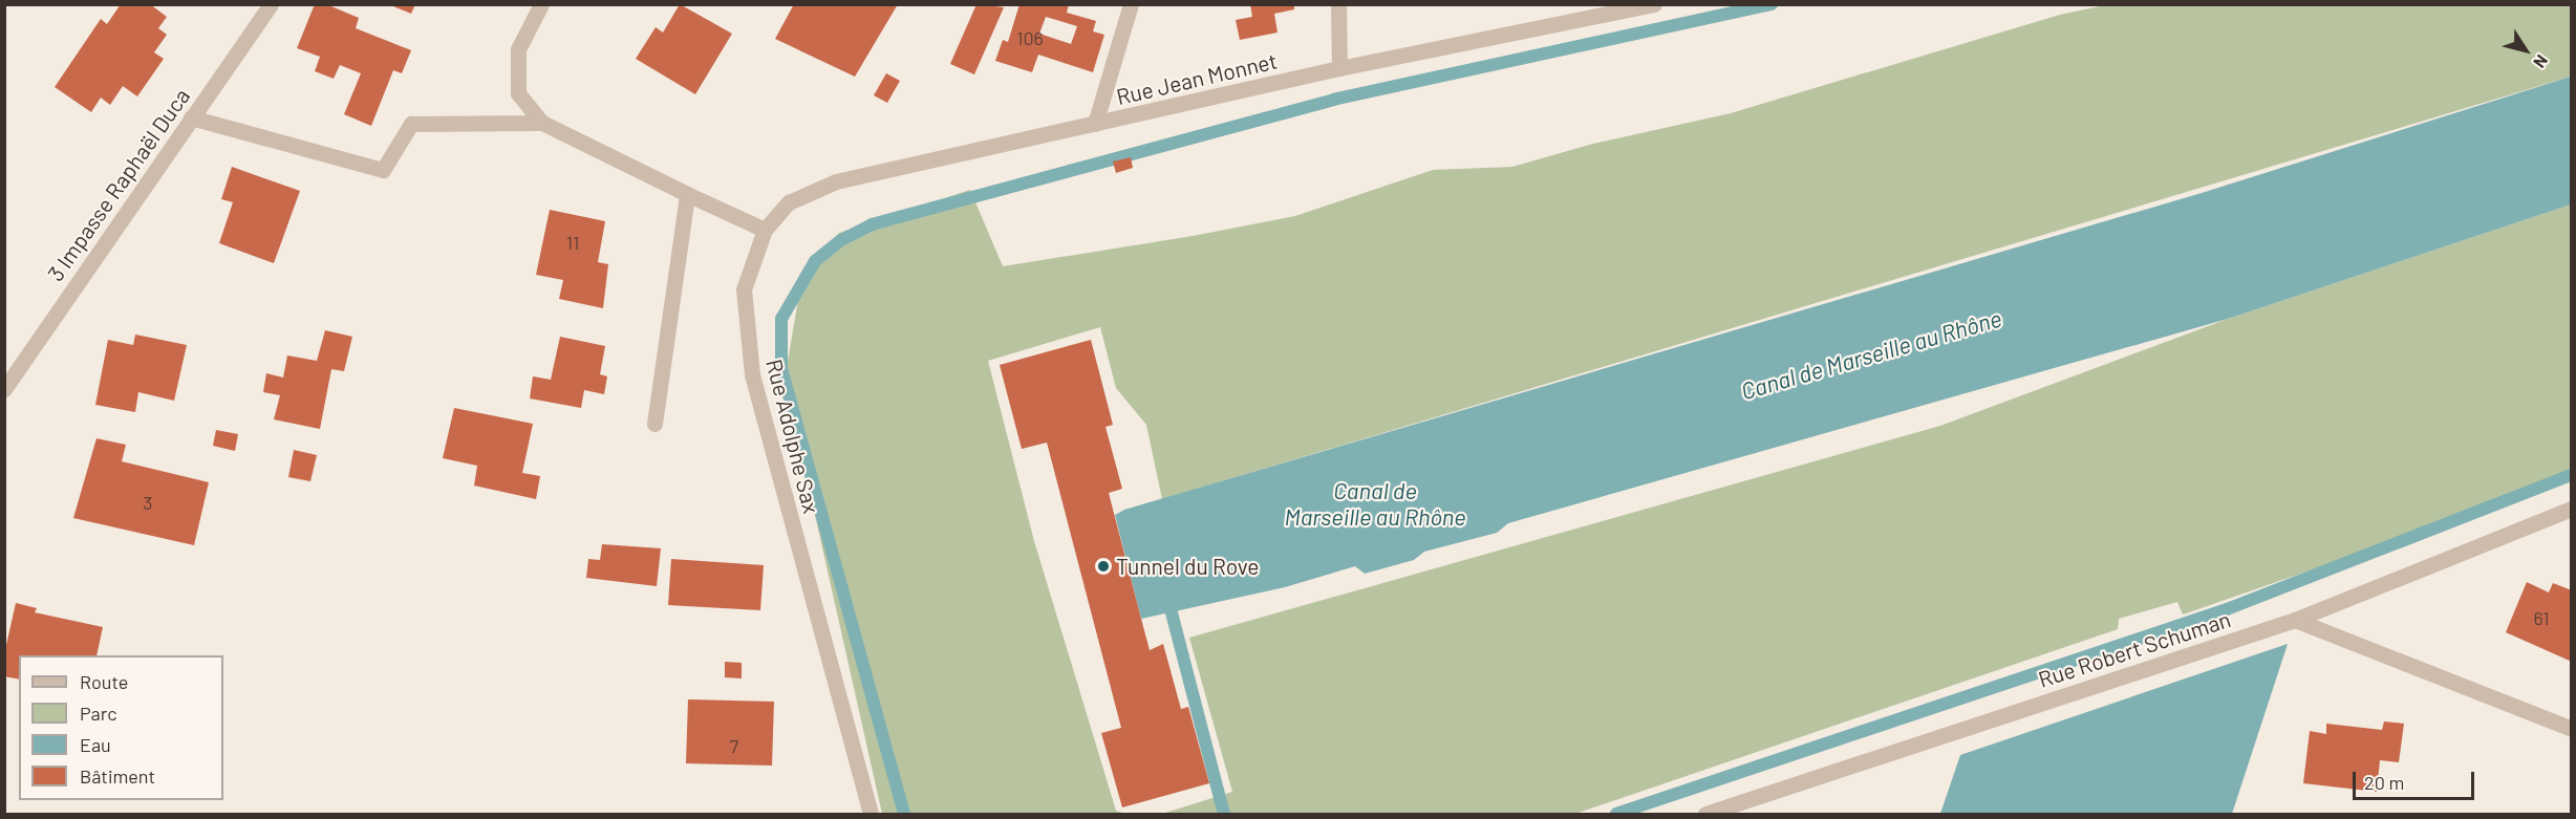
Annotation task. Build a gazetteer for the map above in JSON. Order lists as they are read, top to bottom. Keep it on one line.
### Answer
{"streets":{"street":["Rue Jean Monnet","3 Impasse Raphaël Duca","Rue Adolphe Sax","Rue Robert Schuman"]},"crossings":[["Rue Jean Monnet","Rue Adolphe Sax"]],"water":["Canal de Marseille au Rhône"],"places":["Tunnel du Rove"],"house_numbers":["106","11","3","61","7"],"legend":["Route","Parc","Eau","Bâtiment"],"scale_bar":"20 m","north":"bottom right"}
